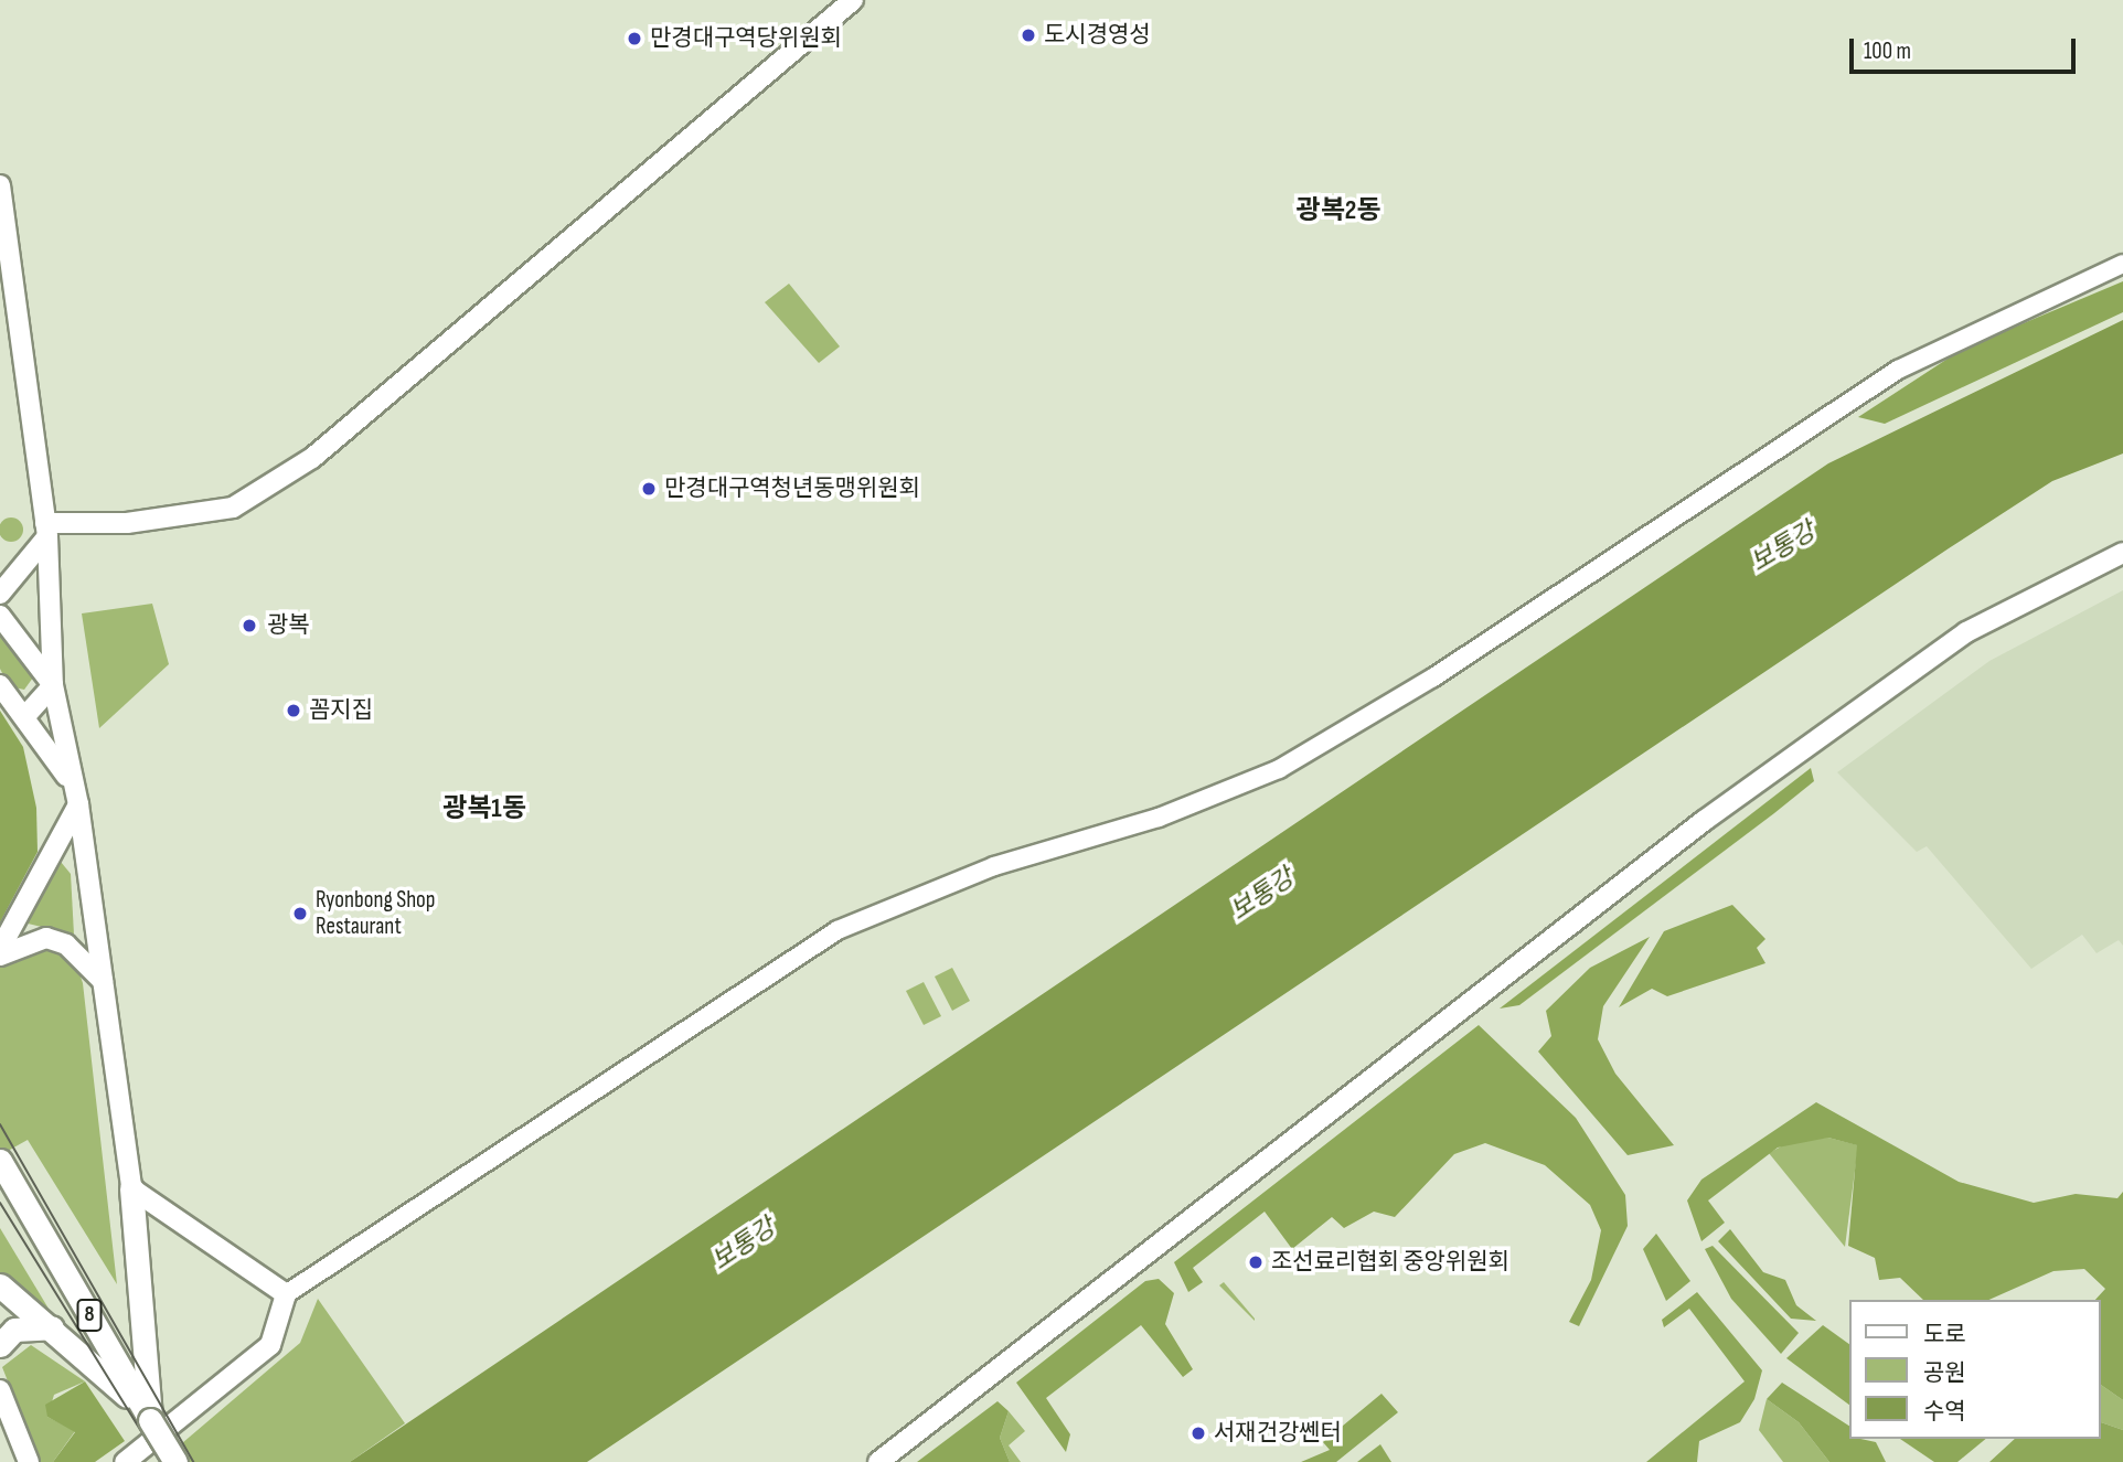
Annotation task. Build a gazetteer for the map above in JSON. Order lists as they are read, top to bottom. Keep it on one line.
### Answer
{"streets":{"highway":["8"]},"districts":["광복2동","광복1동"],"water":["보통강"],"places":["도시경영성","만경대구역당위원회","만경대구역청년동맹위원회","광복","꼼지집","Ryonbong Shop Restaurant","조선료리협회 중앙위원회","서재건강쎈터"],"legend":["도로","공원","수역"],"scale_bar":"100 m"}
